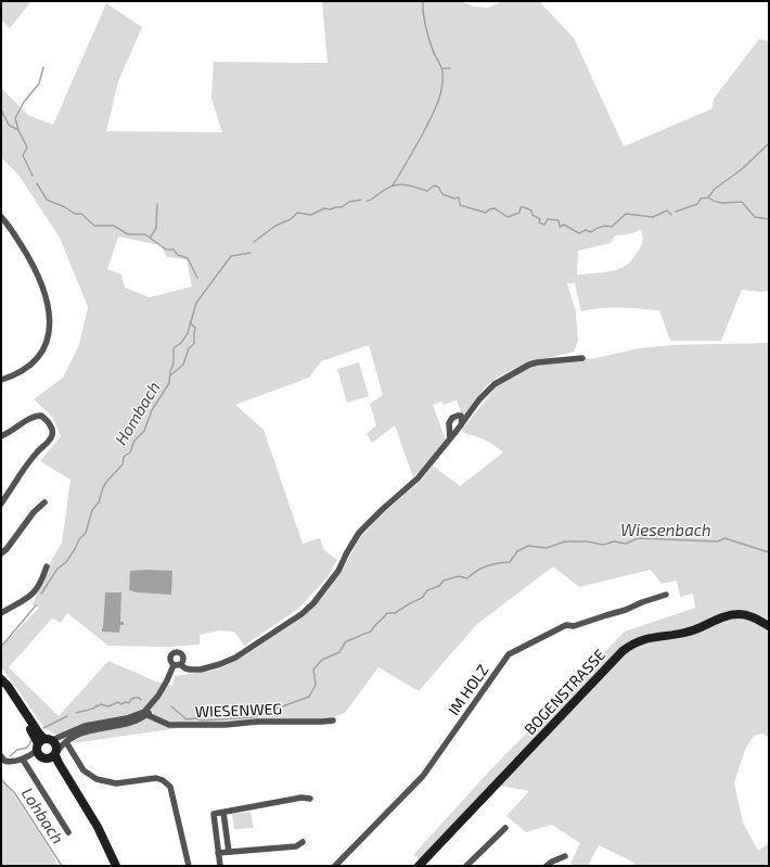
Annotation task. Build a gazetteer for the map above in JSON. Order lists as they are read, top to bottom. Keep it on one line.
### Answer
{"streets":{"main road":["BOGENSTRASSE"],"street":["IM HOLZ","WIESENWEG"]},"water":["Hombach","Wiesenbach","Lohbach"]}
